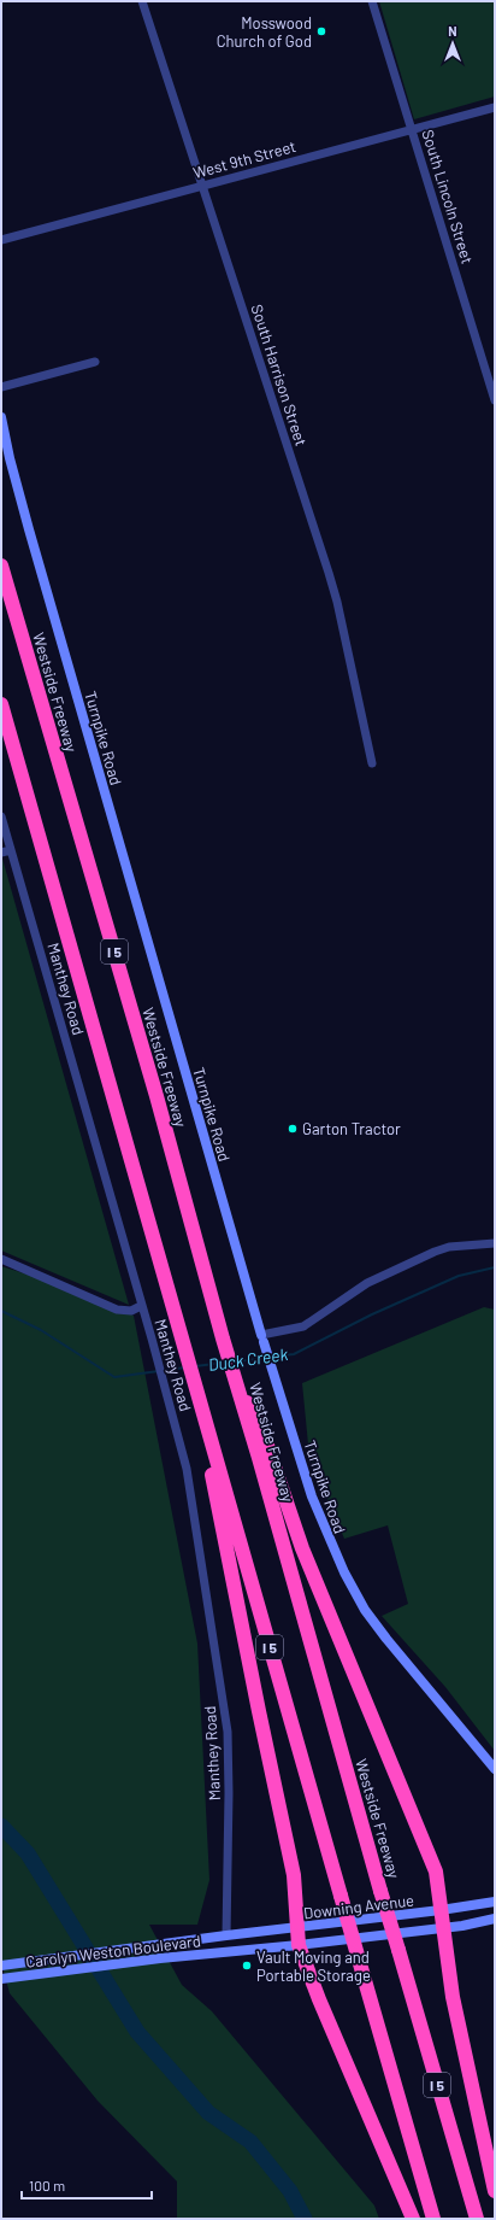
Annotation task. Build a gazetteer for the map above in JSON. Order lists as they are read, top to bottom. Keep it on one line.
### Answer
{"streets":{"highway":["Westside Freeway","I 5"],"street":["West 9th Street","South Lincoln Street","South Harrison Street","Turnpike Road","Manthey Road","Downing Avenue","Carolyn Weston Boulevard"]},"crossings":[["West 9th Street","South Lincoln Street"],["West 9th Street","South Harrison Street"],["Manthey Road","Downing Avenue"],["Manthey Road","Carolyn Weston Boulevard"],["Downing Avenue","Carolyn Weston Boulevard"]],"water":["Duck Creek"],"places":["Mosswood Church of God","Garton Tractor","Vault Moving and Portable Storage"],"scale_bar":"100 m","north":"top"}
